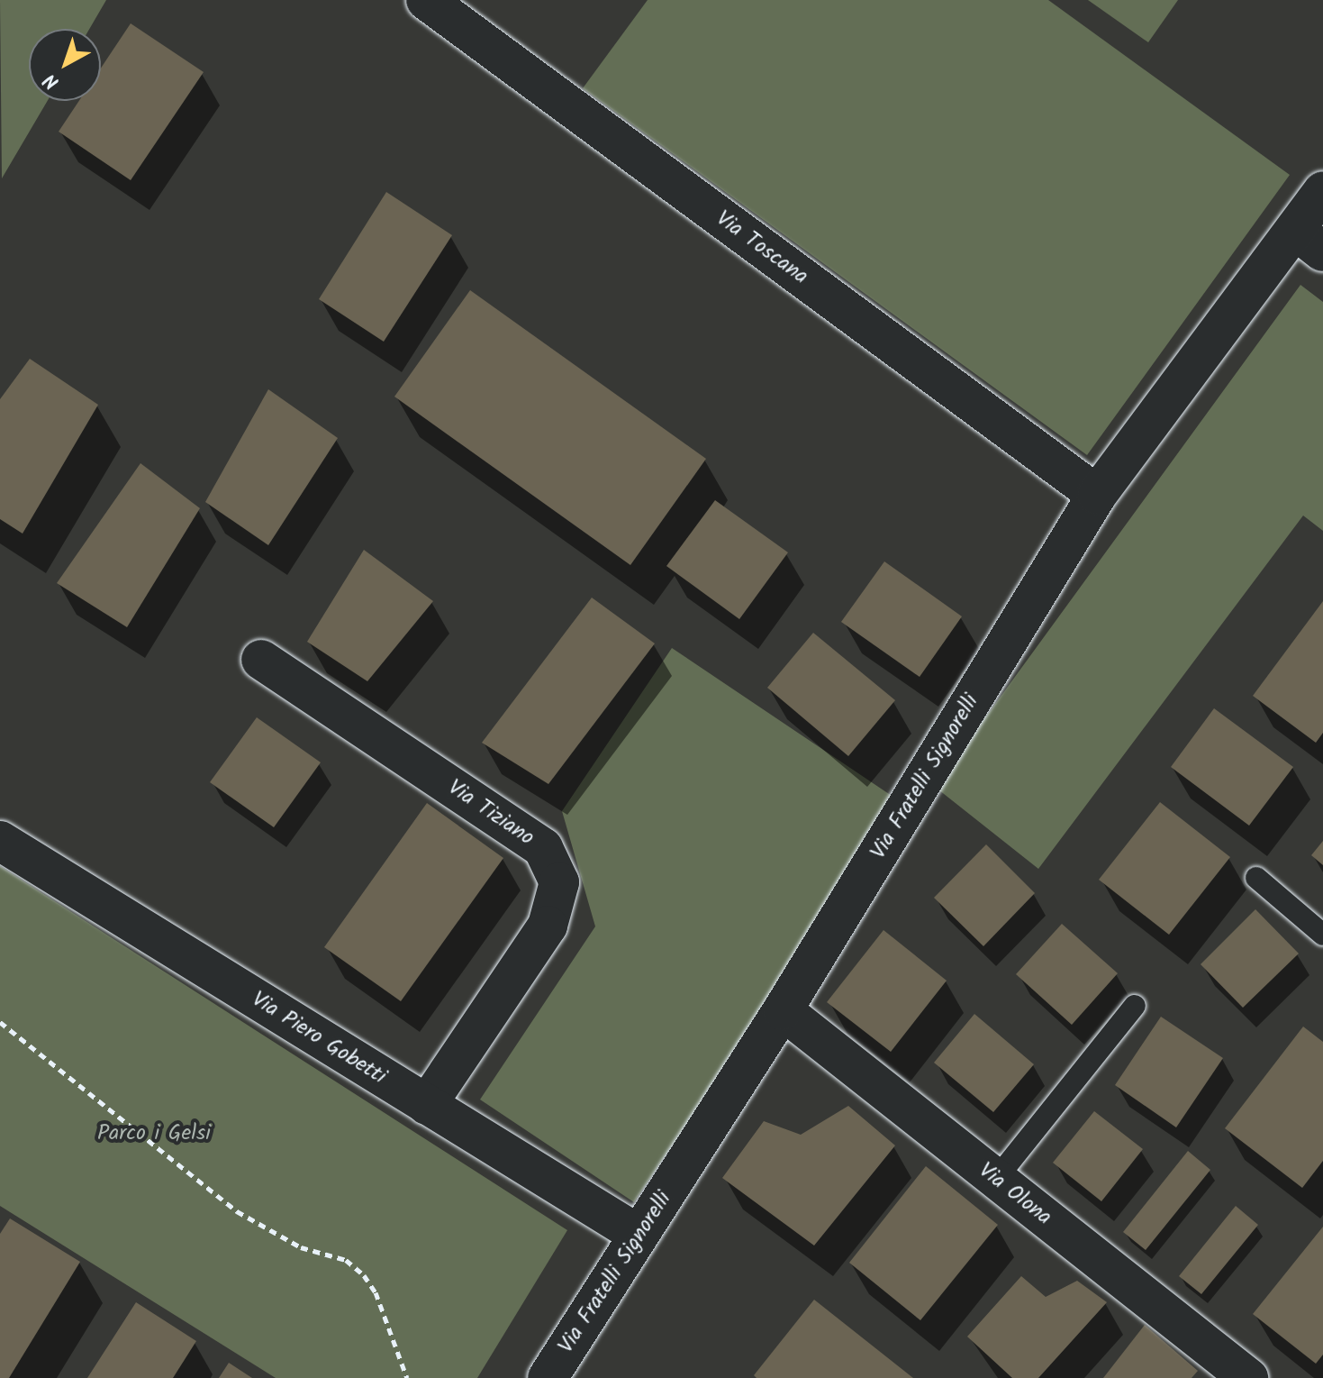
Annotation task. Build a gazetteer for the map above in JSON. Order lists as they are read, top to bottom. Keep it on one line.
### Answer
{"streets":{"street":["Via Toscana","Via Fratelli Signorelli","Via Tiziano","Via Piero Gobetti","Via Olona"]},"crossings":[["Via Toscana","Via Fratelli Signorelli"],["Via Fratelli Signorelli","Via Piero Gobetti"],["Via Fratelli Signorelli","Via Olona"],["Via Tiziano","Via Piero Gobetti"]],"parks":["Parco i Gelsi"],"north":"bottom left"}
